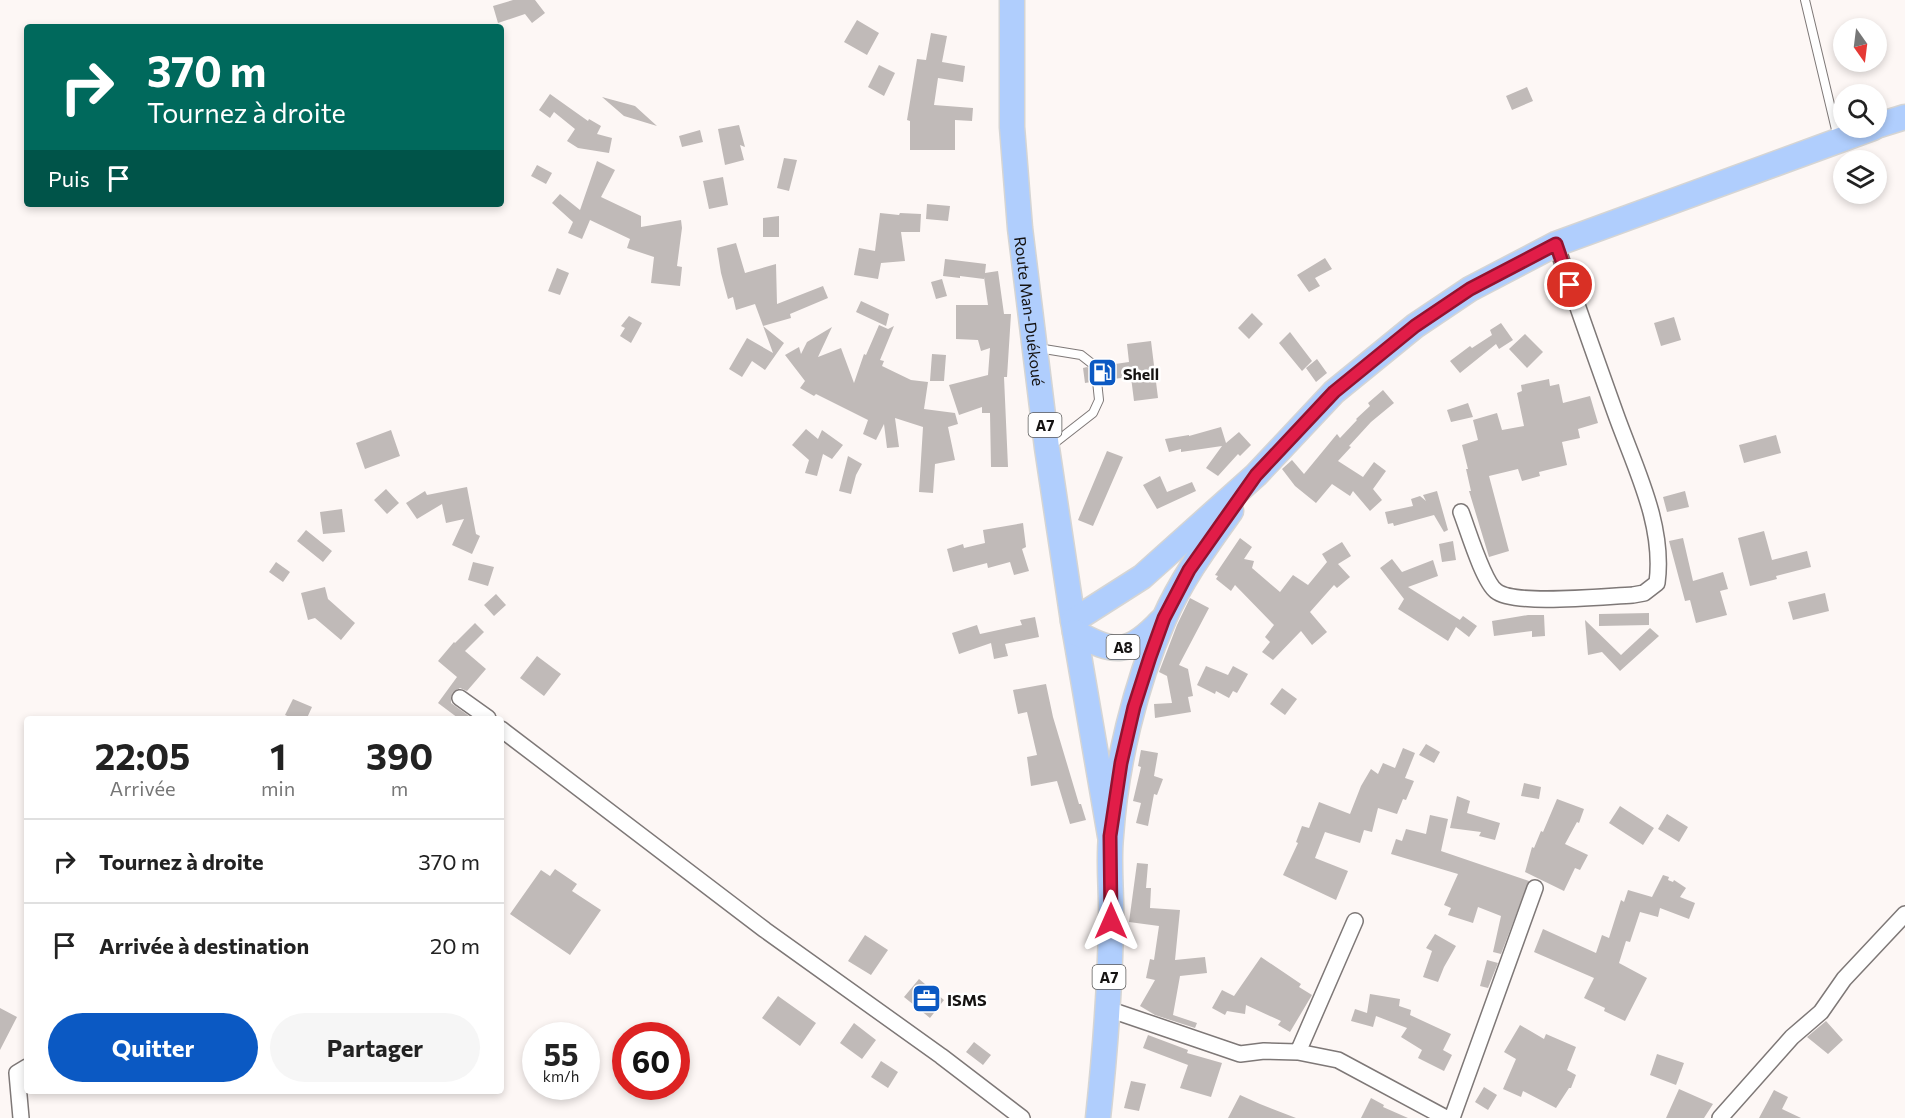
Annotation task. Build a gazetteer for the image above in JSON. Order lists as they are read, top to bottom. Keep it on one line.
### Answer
{"streets":{"main road":["Route Man-Duékoué","A7","A8"]},"crossings":[["Route Man-Duékoué","A7"],["Route Man-Duékoué","A8"],["A7","A8"]],"places":{"fuel station":["Shell"],"office":["ISMS"]},"north":"bottom","page":{"turn":["370 m","Tournez à droite"],"then":"Puis","eta":["22:05","Arrivée","1","min","390","m"],"list":[{"name":"Tournez à droite","value":"370 m"},{"name":"Arrivée à destination","value":"20 m"}],"buttons":["Quitter","Partager"],"speed":"55 km/h","limit":"60"}}
